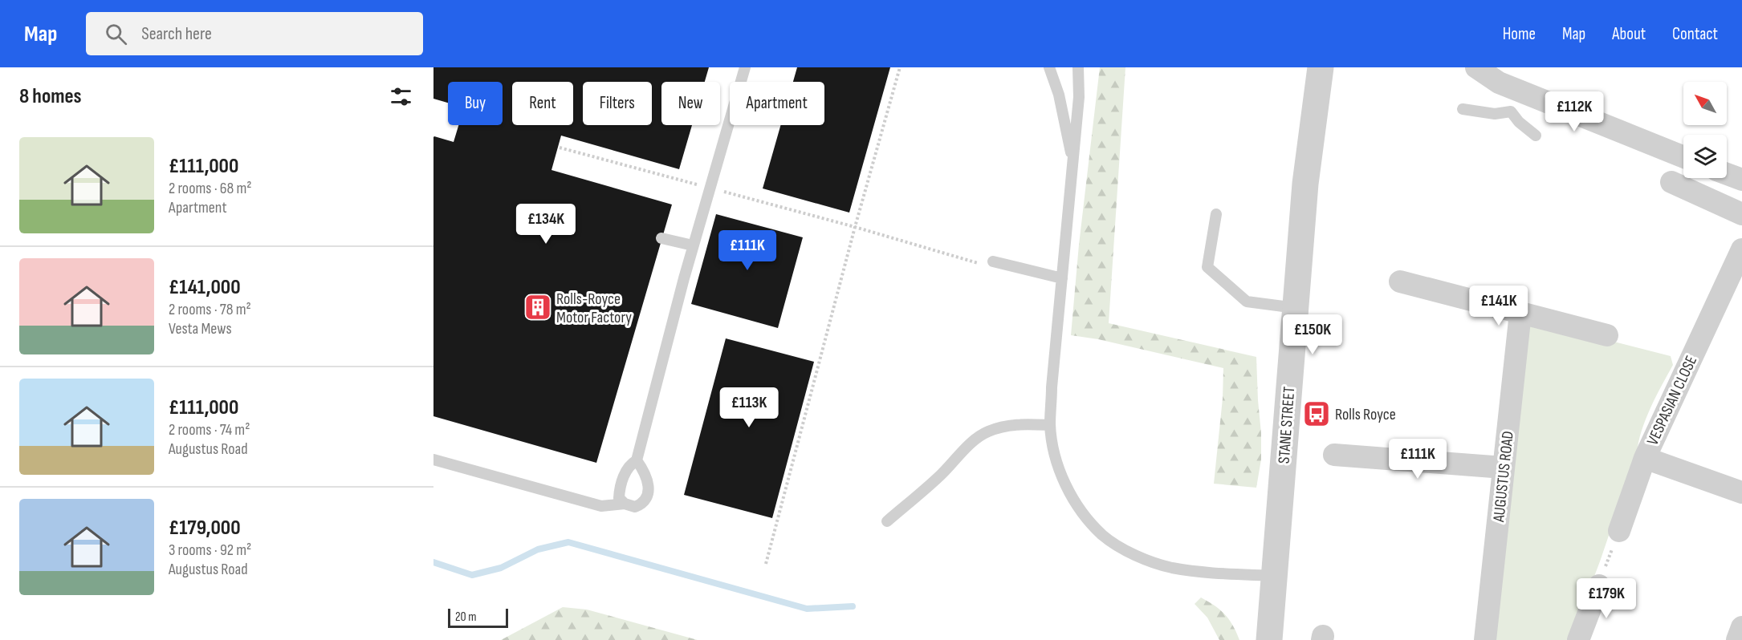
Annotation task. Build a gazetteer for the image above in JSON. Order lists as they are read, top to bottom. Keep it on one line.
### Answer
{"streets":{"street":["VESPASIAN CLOSE","STANE STREET","AUGUSTUS ROAD"]},"places":{"building":["Rolls-Royce Motor Factory"],"bus stop":["Rolls Royce"]},"scale_bar":"20 m","north":"top left","page":{"header":"Map","search":"Search here","nav":["Home","Map","About","Contact"],"heading":"8 homes","chip":["Buy","Rent","Filters","New","Apartment"],"price":["£112K","£134K","£111K","£141K","£150K","£113K","£111K","£179K"],"list":[{"name":"£111,000","note":"2 rooms · 68 m² · Apartment"},{"name":"£141,000","note":"2 rooms · 78 m² · Vesta Mews"},{"name":"£111,000","note":"2 rooms · 74 m² · Augustus Road"},{"name":"£179,000","note":"3 rooms · 92 m² · Augustus Road"}],"scale":"20 m"}}
